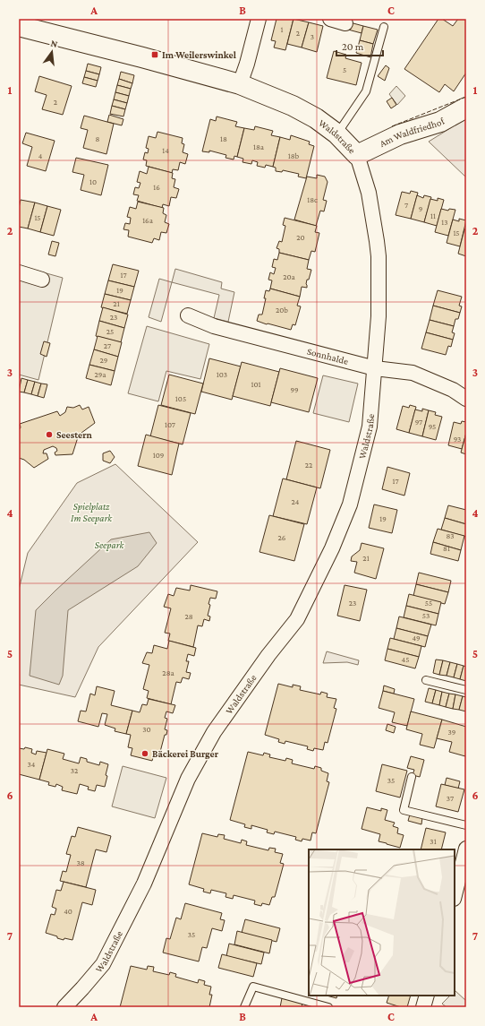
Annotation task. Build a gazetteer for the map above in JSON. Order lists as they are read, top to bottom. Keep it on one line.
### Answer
{"streets":{"street":["Am Waldfriedhof","Waldstraße","Sonnhalde"]},"crossings":[["Am Waldfriedhof","Waldstraße"],["Waldstraße","Sonnhalde"]],"parks":["Spielplatz Im Seepark","Seepark"],"places":{"transit":["Im Weilerswinkel"],"other":["Seestern","Bäckerei Burger"]},"house_numbers":["1","2","3","5","2","8","18","18a","14","4","18b","10","16","18c","7","9","11","15","16a","13","15","20","17","20a","19","21","20b","23","25","27","29","29a","103","101","99","105","97","107","95","93","109","22","17","24","19","83","26","81","21","23","55","53","28","49","45","28a","30","39","34","32","35","37","31","38","40","35"],"scale_bar":"20 m","north":"top","grid":{"columns":["A","B","C"],"rows":["1","2","3","4","5","6","7"]}}
